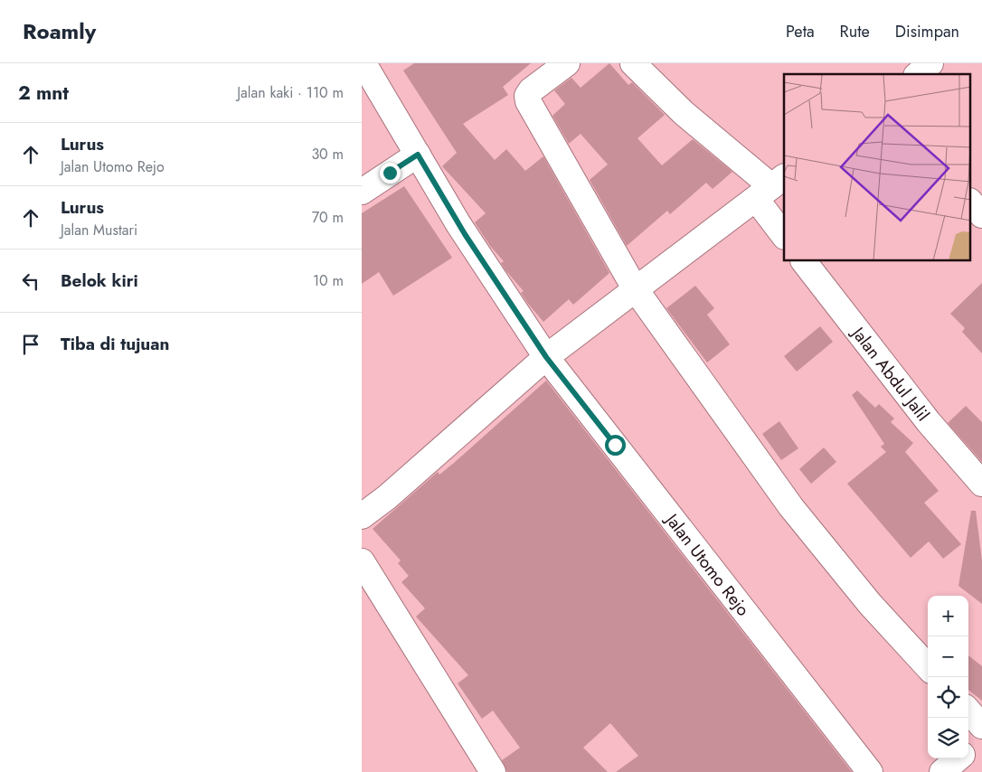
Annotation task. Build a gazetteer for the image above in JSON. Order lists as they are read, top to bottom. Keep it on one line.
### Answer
{"streets":{"street":["Jalan Abdul Jalil","Jalan Utomo Rejo"]},"page":{"header":"Roamly","nav":["Peta","Rute","Disimpan"],"heading":["2 mnt","Jalan kaki · 110 m"],"list":[["Lurus","Jalan Utomo Rejo","30 m"],["Lurus","Jalan Mustari","70 m"],["Belok kiri","10 m"],"Tiba di tujuan"],"map_buttons":["+","−"]}}
